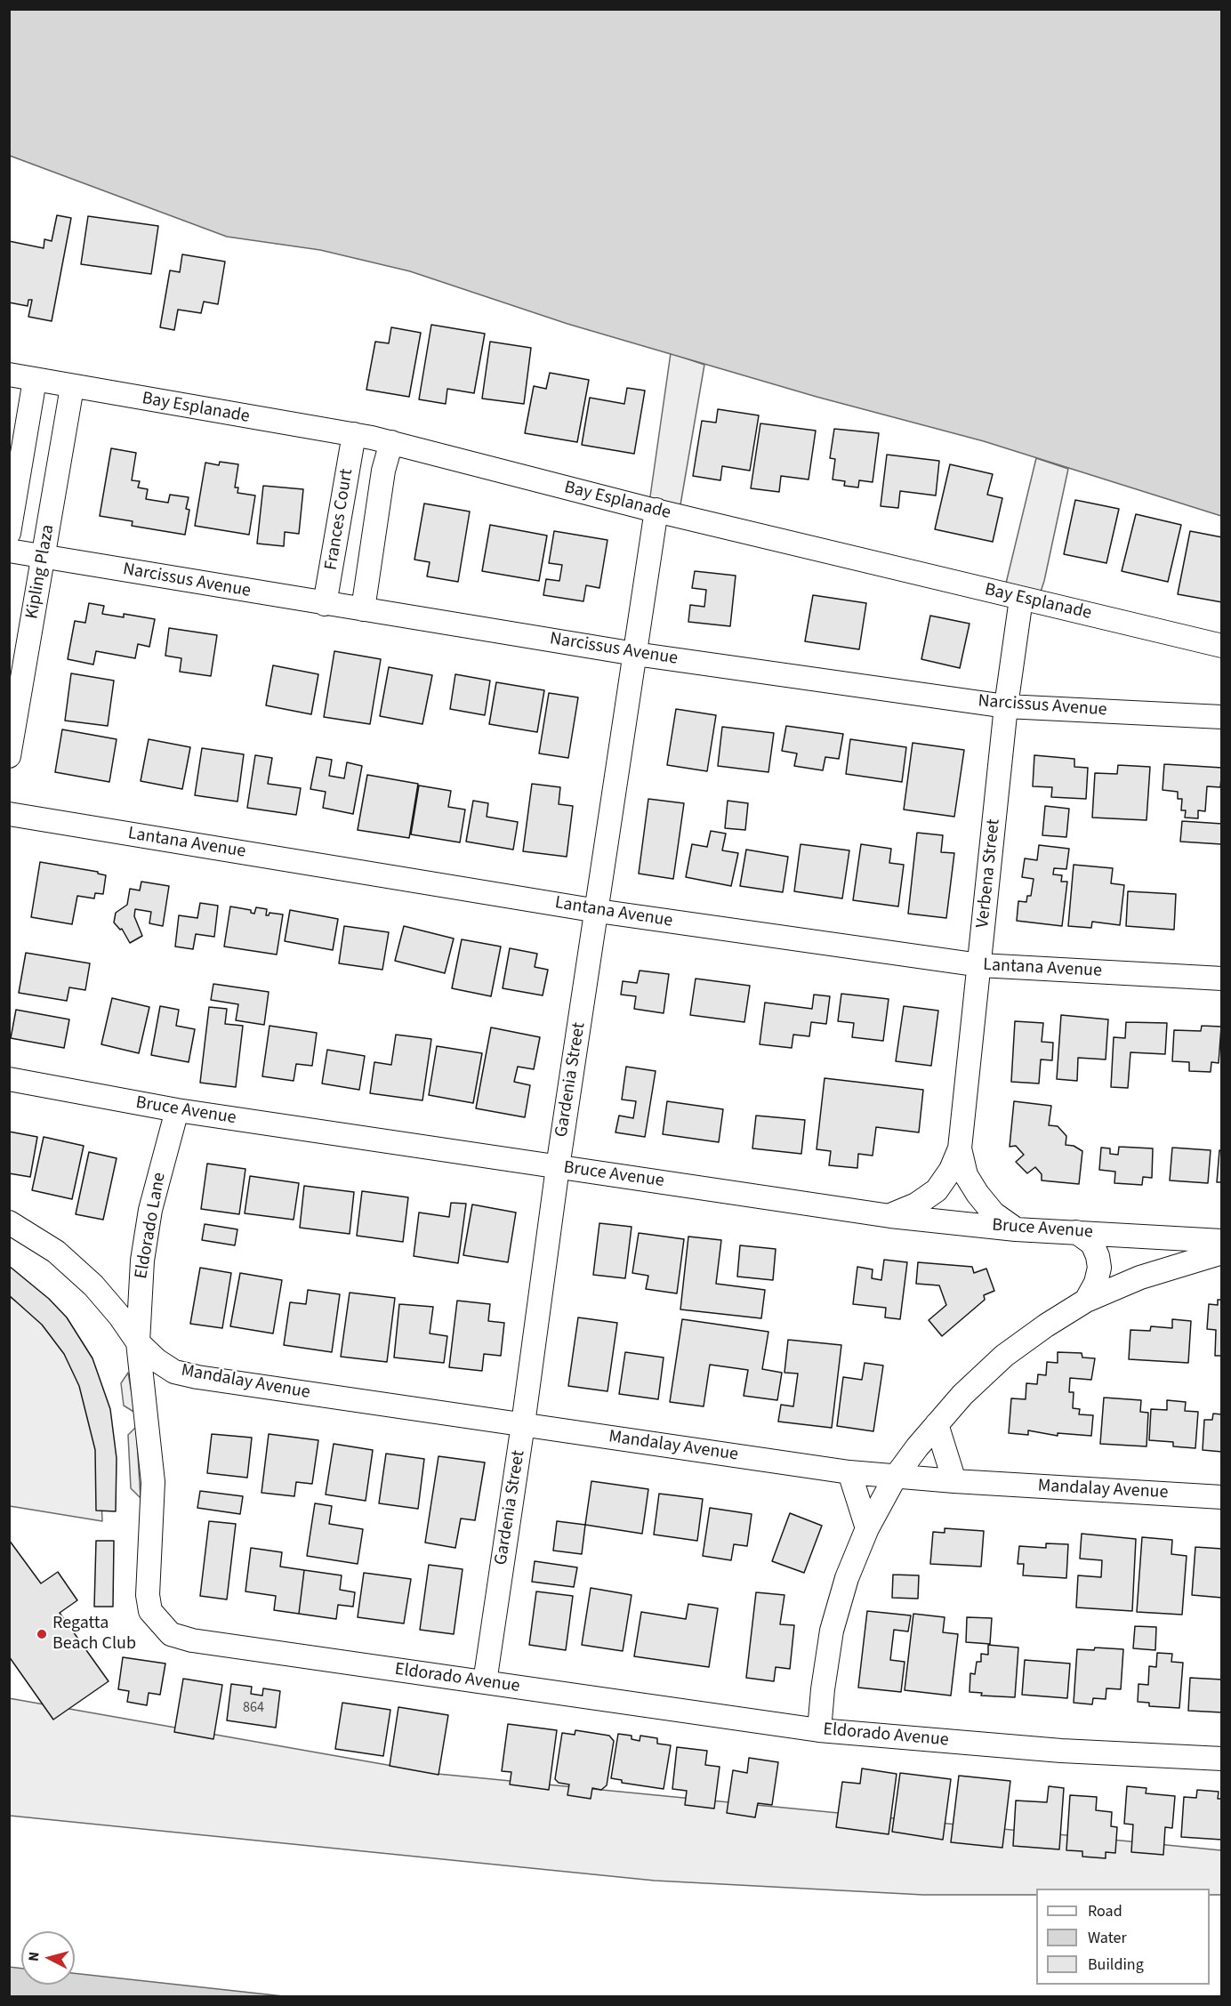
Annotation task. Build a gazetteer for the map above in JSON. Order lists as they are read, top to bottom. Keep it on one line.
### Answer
{"streets":{"street":["Bay Esplanade","Frances Court","Kipling Plaza","Narcissus Avenue","Lantana Avenue","Verbena Street","Gardenia Street","Bruce Avenue","Eldorado Lane","Mandalay Avenue","Eldorado Avenue"]},"crossings":[["Bay Esplanade","Frances Court"],["Bay Esplanade","Kipling Plaza"],["Bay Esplanade","Verbena Street"],["Bay Esplanade","Gardenia Street"],["Frances Court","Narcissus Avenue"],["Kipling Plaza","Narcissus Avenue"],["Narcissus Avenue","Verbena Street"],["Narcissus Avenue","Gardenia Street"],["Lantana Avenue","Verbena Street"],["Lantana Avenue","Gardenia Street"],["Verbena Street","Bruce Avenue"],["Gardenia Street","Bruce Avenue"],["Gardenia Street","Mandalay Avenue"],["Gardenia Street","Eldorado Avenue"],["Bruce Avenue","Eldorado Lane"],["Eldorado Lane","Mandalay Avenue"],["Eldorado Lane","Eldorado Avenue"],["Mandalay Avenue","Eldorado Avenue"]],"places":["Regatta Beach Club"],"house_numbers":["864"],"legend":["Road","Water","Building"],"north":"left"}
